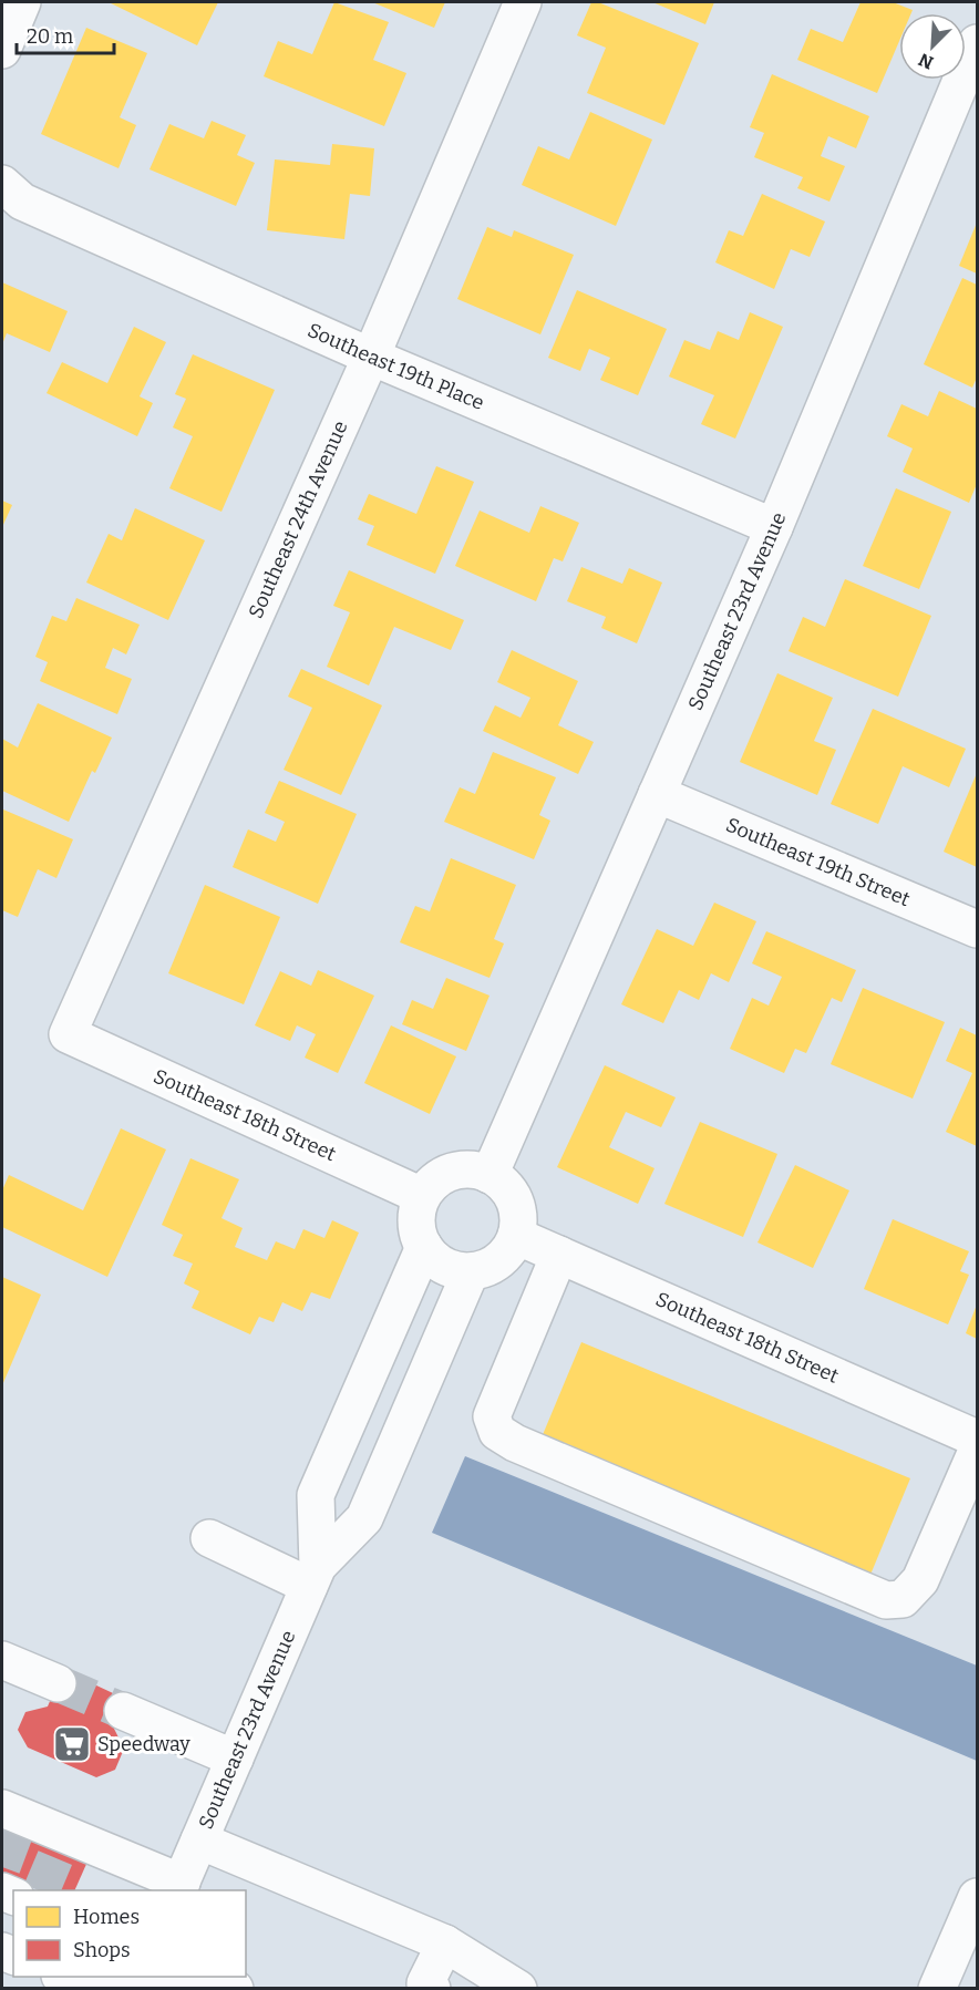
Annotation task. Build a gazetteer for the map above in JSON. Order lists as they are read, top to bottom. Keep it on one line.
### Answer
{"streets":{"street":["Southeast 19th Place","Southeast 24th Avenue","Southeast 23rd Avenue","Southeast 19th Street","Southeast 18th Street"]},"crossings":[["Southeast 19th Place","Southeast 24th Avenue"],["Southeast 19th Place","Southeast 23rd Avenue"],["Southeast 24th Avenue","Southeast 18th Street"],["Southeast 23rd Avenue","Southeast 19th Street"],["Southeast 23rd Avenue","Southeast 18th Street"]],"places":{"supermarket":["Speedway"]},"legend":["Homes","Shops"],"scale_bar":"20 m","north":"bottom left"}
